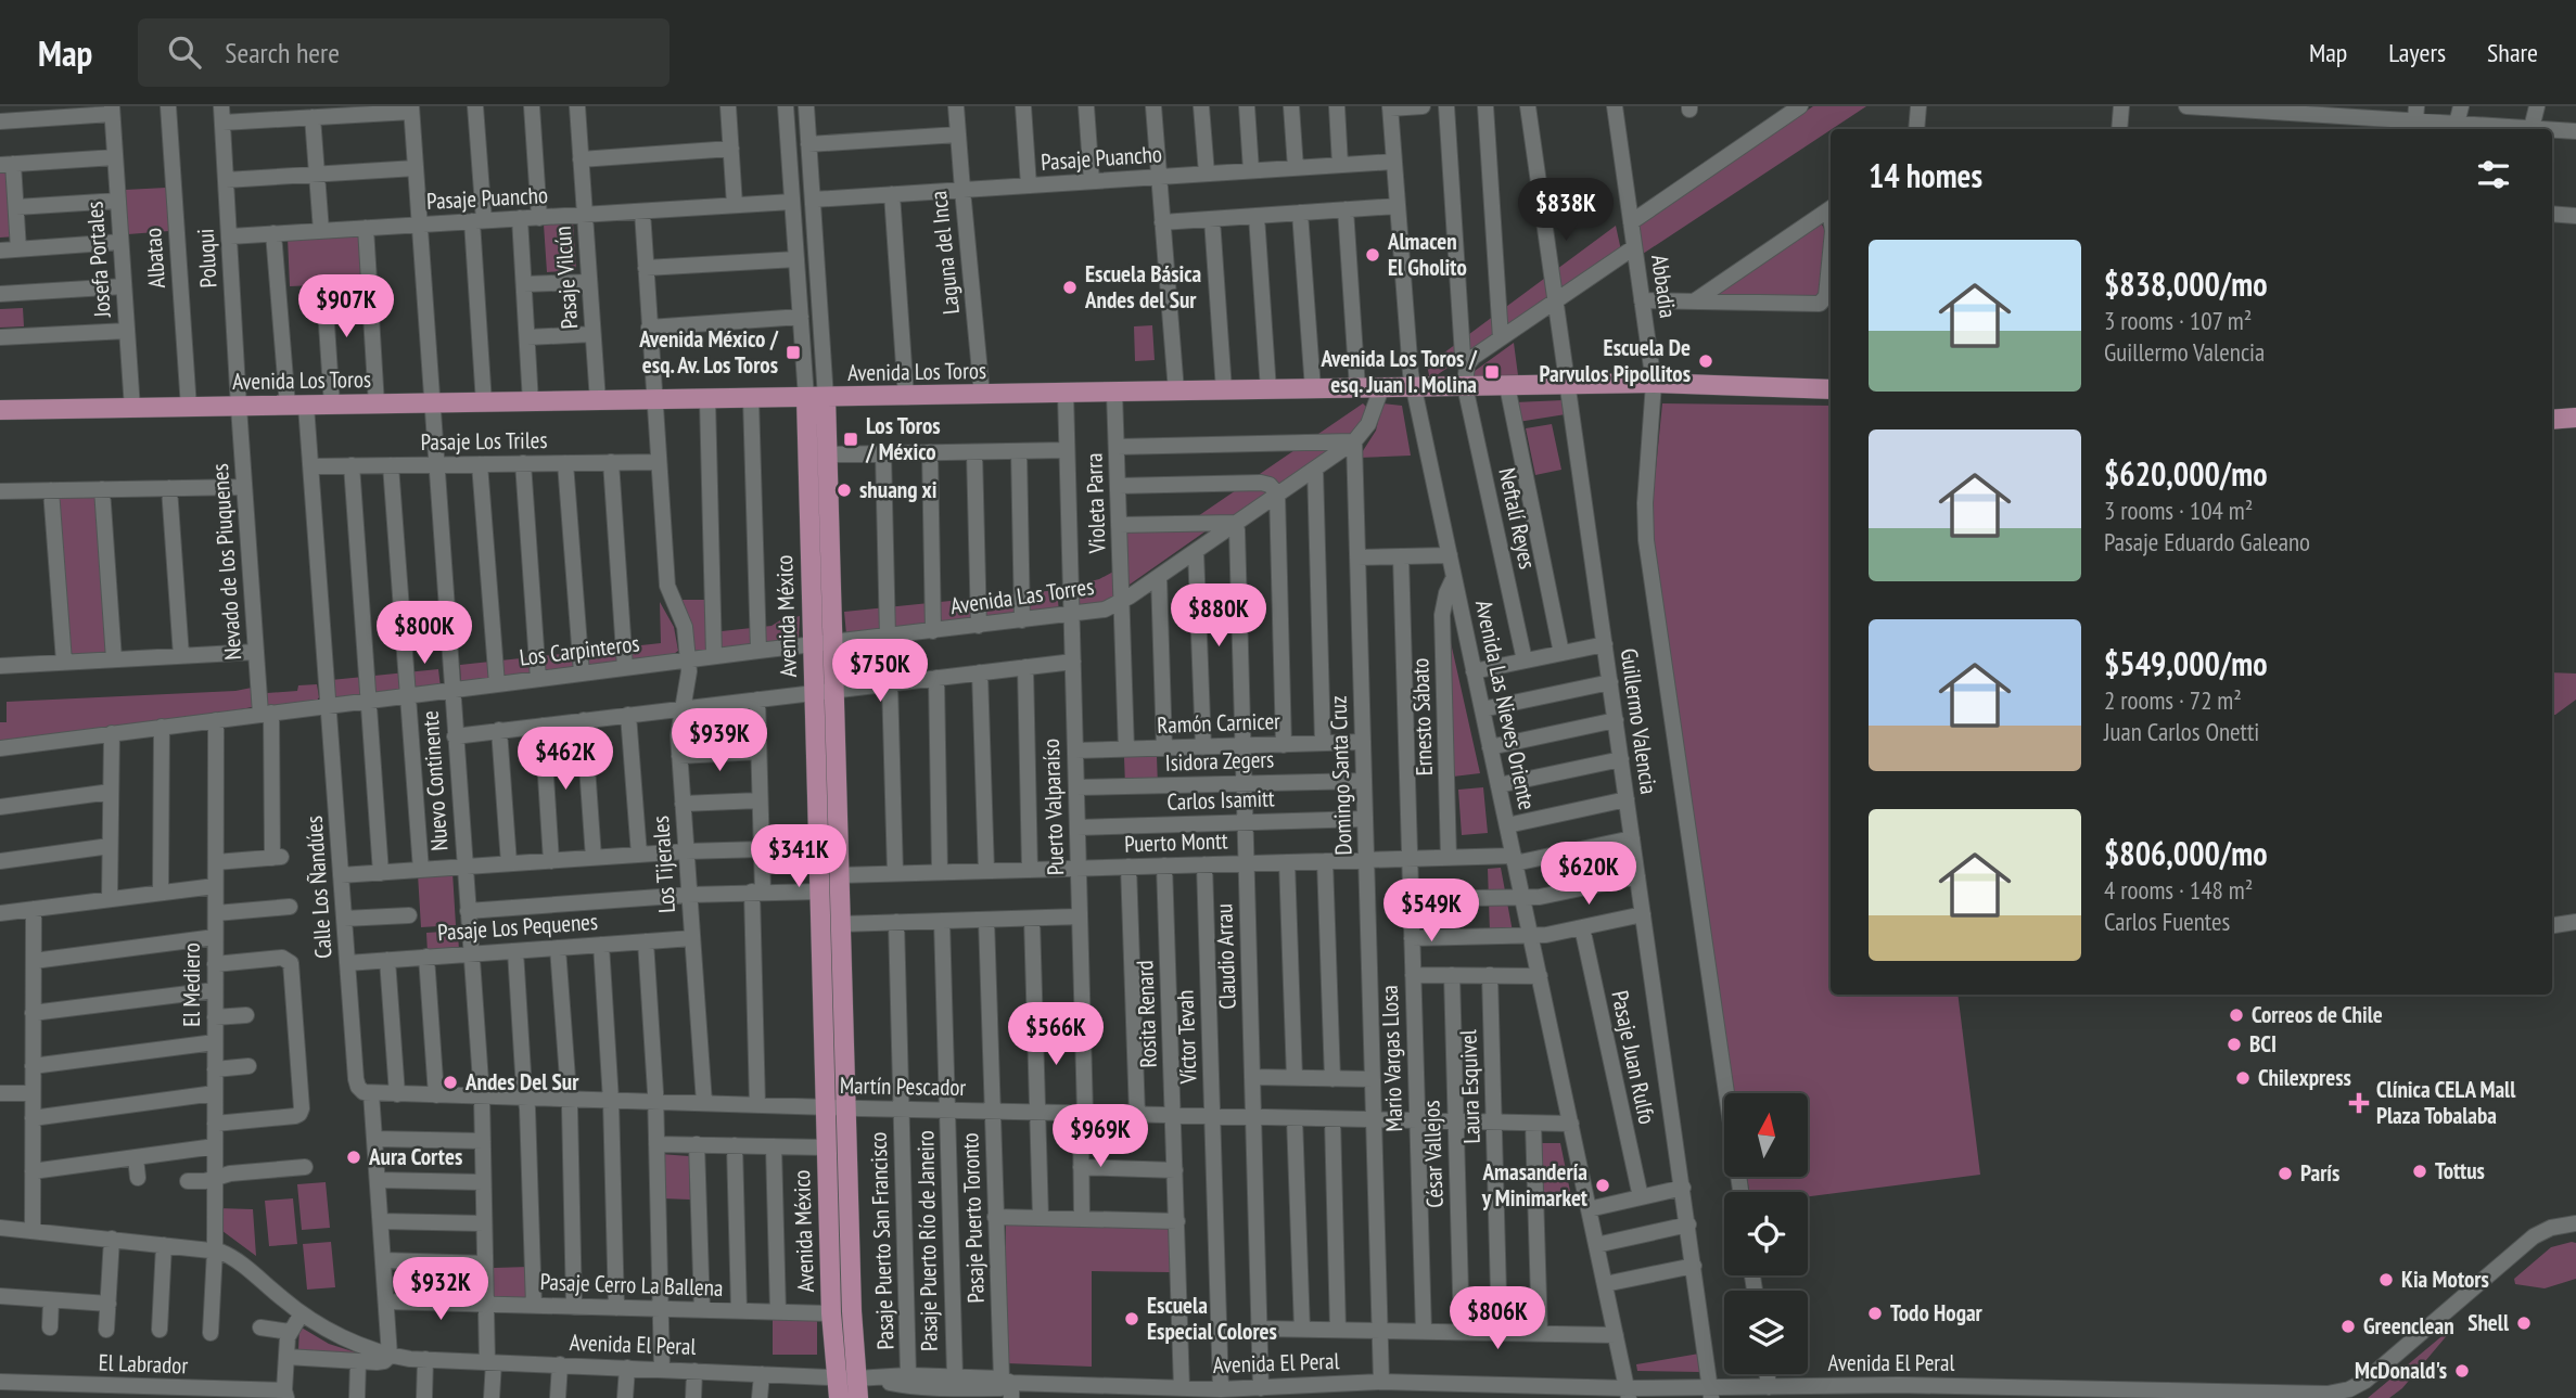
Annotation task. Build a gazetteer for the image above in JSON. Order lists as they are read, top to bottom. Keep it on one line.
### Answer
{"streets":{"main road":["Avenida Los Toros","Avenida México"],"street":["Pasaje Puancho","Laguna del Inca","Albatao","Poluqui","Josefa Portales","Pasaje Vilcún","Abbadia","Pasaje Los Triles","Violeta Parra","Neftalí Reyes","Nevado de los Piuquenes","Avenida Las Torres","Los Carpinteros","Avenida Las Nieves Oriente","Ernesto Sábato","Guillermo Valencia","Ramón Carnicer","Isidora Zegers","Domingo Santa Cruz","Nuevo Continente","Carlos Isamitt","Puerto Valparaíso","Puerto Montt","Los Tijerales","Calle Los Ñandúes","Pasaje Los Pequenes","Claudio Arrau","El Mediero","Rosita Renard","Víctor Tevah","Pasaje Juan Rulfo","Mario Vargas Llosa","Martín Pescador","Laura Esquivel","César Vallejos","Pasaje Puerto Toronto","Pasaje Puerto San Francisco","Pasaje Puerto Río de Janeiro","Pasaje Cerro La Ballena","Avenida El Peral","El Labrador"]},"crossings":[["Pasaje Puancho","Laguna del Inca"],["Pasaje Puancho","Poluqui"],["Pasaje Puancho","Pasaje Vilcún"],["Pasaje Puancho","Avenida México"],["Pasaje Puancho","Avenida Las Nieves Oriente"],["Pasaje Puancho","Nuevo Continente"],["Pasaje Puancho","Los Tijerales"],["Pasaje Puancho","Calle Los Ñandúes"],["Laguna del Inca","Avenida Los Toros"],["Albatao","Avenida Los Toros"],["Poluqui","Avenida Los Toros"],["Poluqui","Nevado de los Piuquenes"],["Josefa Portales","Avenida Los Toros"],["Pasaje Vilcún","Avenida Los Toros"],["Abbadia","Avenida Los Toros"],["Avenida Los Toros","Violeta Parra"],["Avenida Los Toros","Neftalí Reyes"],["Avenida Los Toros","Nevado de los Piuquenes"],["Avenida Los Toros","Avenida Las Torres"],["Avenida Los Toros","Avenida México"],["Avenida Los Toros","Avenida Las Nieves Oriente"],["Avenida Los Toros","Guillermo Valencia"],["Avenida Los Toros","Nuevo Continente"],["Avenida Los Toros","Puerto Valparaíso"],["Avenida Los Toros","Los Tijerales"],["Avenida Los Toros","Calle Los Ñandúes"],["Pasaje Los Triles","Nuevo Continente"],["Pasaje Los Triles","Los Tijerales"],["Pasaje Los Triles","Calle Los Ñandúes"],["Violeta Parra","Avenida Las Torres"],["Violeta Parra","Ramón Carnicer"],["Nevado de los Piuquenes","Los Carpinteros"],["Nevado de los Piuquenes","El Mediero"],["Avenida Las Torres","Avenida México"],["Avenida Las Torres","Los Carpinteros"],["Avenida Las Torres","Domingo Santa Cruz"],["Avenida Las Torres","Puerto Valparaíso"],["Avenida Las Torres","Claudio Arrau"],["Avenida México","Los Carpinteros"],["Avenida México","Puerto Montt"],["Avenida México","Martín Pescador"],["Avenida México","Pasaje Cerro La Ballena"],["Avenida México","Avenida El Peral"],["Los Carpinteros","Nuevo Continente"],["Los Carpinteros","Los Tijerales"],["Los Carpinteros","Calle Los Ñandúes"],["Los Carpinteros","El Mediero"],["Avenida Las Nieves Oriente","Ernesto Sábato"],["Avenida Las Nieves Oriente","Puerto Montt"],["Avenida Las Nieves Oriente","Martín Pescador"],["Avenida Las Nieves Oriente","Avenida El Peral"],["Ernesto Sábato","Puerto Montt"],["Guillermo Valencia","Puerto Montt"],["Guillermo Valencia","Avenida El Peral"],["Ramón Carnicer","Domingo Santa Cruz"],["Ramón Carnicer","Puerto Valparaíso"],["Ramón Carnicer","Claudio Arrau"],["Isidora Zegers","Domingo Santa Cruz"],["Isidora Zegers","Puerto Valparaíso"],["Isidora Zegers","Claudio Arrau"],["Domingo Santa Cruz","Carlos Isamitt"],["Domingo Santa Cruz","Puerto Montt"],["Domingo Santa Cruz","Martín Pescador"],["Domingo Santa Cruz","Avenida El Peral"],["Nuevo Continente","Pasaje Los Pequenes"],["Nuevo Continente","Martín Pescador"],["Nuevo Continente","Pasaje Cerro La Ballena"],["Nuevo Continente","Avenida El Peral"],["Carlos Isamitt","Puerto Valparaíso"],["Carlos Isamitt","Claudio Arrau"],["Puerto Valparaíso","Puerto Montt"],["Puerto Valparaíso","Martín Pescador"],["Puerto Montt","Claudio Arrau"],["Puerto Montt","Rosita Renard"],["Puerto Montt","Víctor Tevah"],["Puerto Montt","Mario Vargas Llosa"],["Los Tijerales","Pasaje Los Pequenes"],["Los Tijerales","Martín Pescador"],["Calle Los Ñandúes","Pasaje Los Pequenes"],["Calle Los Ñandúes","Martín Pescador"],["Calle Los Ñandúes","Pasaje Cerro La Ballena"],["Calle Los Ñandúes","Avenida El Peral"],["Claudio Arrau","Martín Pescador"],["Claudio Arrau","Avenida El Peral"],["El Mediero","Avenida El Peral"],["Rosita Renard","Martín Pescador"],["Rosita Renard","Avenida El Peral"],["Víctor Tevah","Martín Pescador"],["Víctor Tevah","Avenida El Peral"],["Mario Vargas Llosa","Martín Pescador"],["Martín Pescador","Laura Esquivel"],["Martín Pescador","César Vallejos"],["Martín Pescador","Pasaje Puerto Toronto"],["Martín Pescador","Pasaje Puerto San Francisco"],["Martín Pescador","Pasaje Puerto Río de Janeiro"],["Pasaje Puerto Toronto","Avenida El Peral"],["Pasaje Puerto San Francisco","Avenida El Peral"],["Pasaje Puerto Río de Janeiro","Avenida El Peral"]],"places":{"other":["Almacen El Gholito","Escuela Básica Andes del Sur","Escuela De Parvulos Pipollitos","shuang xi","Correos de Chile","BCI","Chilexpress","Andes Del Sur","Aura Cortes","Tottus","París","Amasandería y Minimarket","Kia Motors","Todo Hogar","Escuela Especial Colores","Shell","Greenclean","McDonald's"],"transit":["Avenida México / esq. Av. Los Toros","Avenida Los Toros / esq. Juan I. Molina","Los Toros / México"],"health":["Clínica CELA Mall Plaza Tobalaba"]},"north":"top","page":{"header":"Map","search":"Search here","nav":["Map","Layers","Share"],"heading":"14 homes","price":["$838K","$907K","$880K","$800K","$750K","$939K","$462K","$341K","$620K","$549K","$566K","$969K","$932K","$806K"],"list":[{"name":"$838,000/mo","note":"3 rooms · 107 m² · Guillermo Valencia"},{"name":"$620,000/mo","note":"3 rooms · 104 m² · Pasaje Eduardo Galeano"},{"name":"$549,000/mo","note":"2 rooms · 72 m² · Juan Carlos Onetti"},{"name":"$806,000/mo","note":"4 rooms · 148 m² · Carlos Fuentes"}]}}
